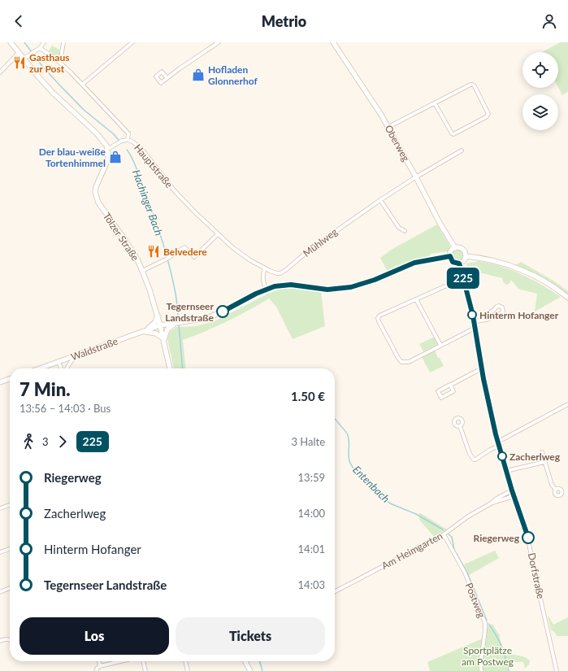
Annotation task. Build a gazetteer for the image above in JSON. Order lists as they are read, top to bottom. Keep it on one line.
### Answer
{"streets":{"main road":["Oberweg","Tölzer Straße","Waldstraße"],"street":["Hauptstraße","Mühlweg","Am Heimgarten","Dorfstraße","Postweg"]},"crossings":[["Oberweg","Mühlweg"],["Oberweg","Dorfstraße"],["Hauptstraße","Tölzer Straße"],["Hauptstraße","Mühlweg"],["Tölzer Straße","Waldstraße"],["Am Heimgarten","Dorfstraße"],["Am Heimgarten","Postweg"]],"water":["Hachinger Bach","Entenbach"],"parks":["Sportplätze am Postweg"],"places":{"restaurant":["Gasthaus zur Post","Belvedere"],"shop":["Hofladen Glonnerhof","Der blau-weiße Tortenhimmel"],"other":["Tegernseer Landstraße","Hinterm Hofanger","Zacherlweg","Riegerweg"]},"lines":["bus line 225"],"page":{"header":"Metrio","on_map":"225","heading":["7 Min.","13:56 – 14:03 · Bus","1.50 €"],"legs":["3","225","3 Halte"],"list":[{"name":"Riegerweg","value":"13:59"},{"name":"Zacherlweg","value":"14:00"},{"name":"Hinterm Hofanger","value":"14:01"},{"name":"Tegernseer Landstraße","value":"14:03"}],"buttons":["Los","Tickets"]}}
